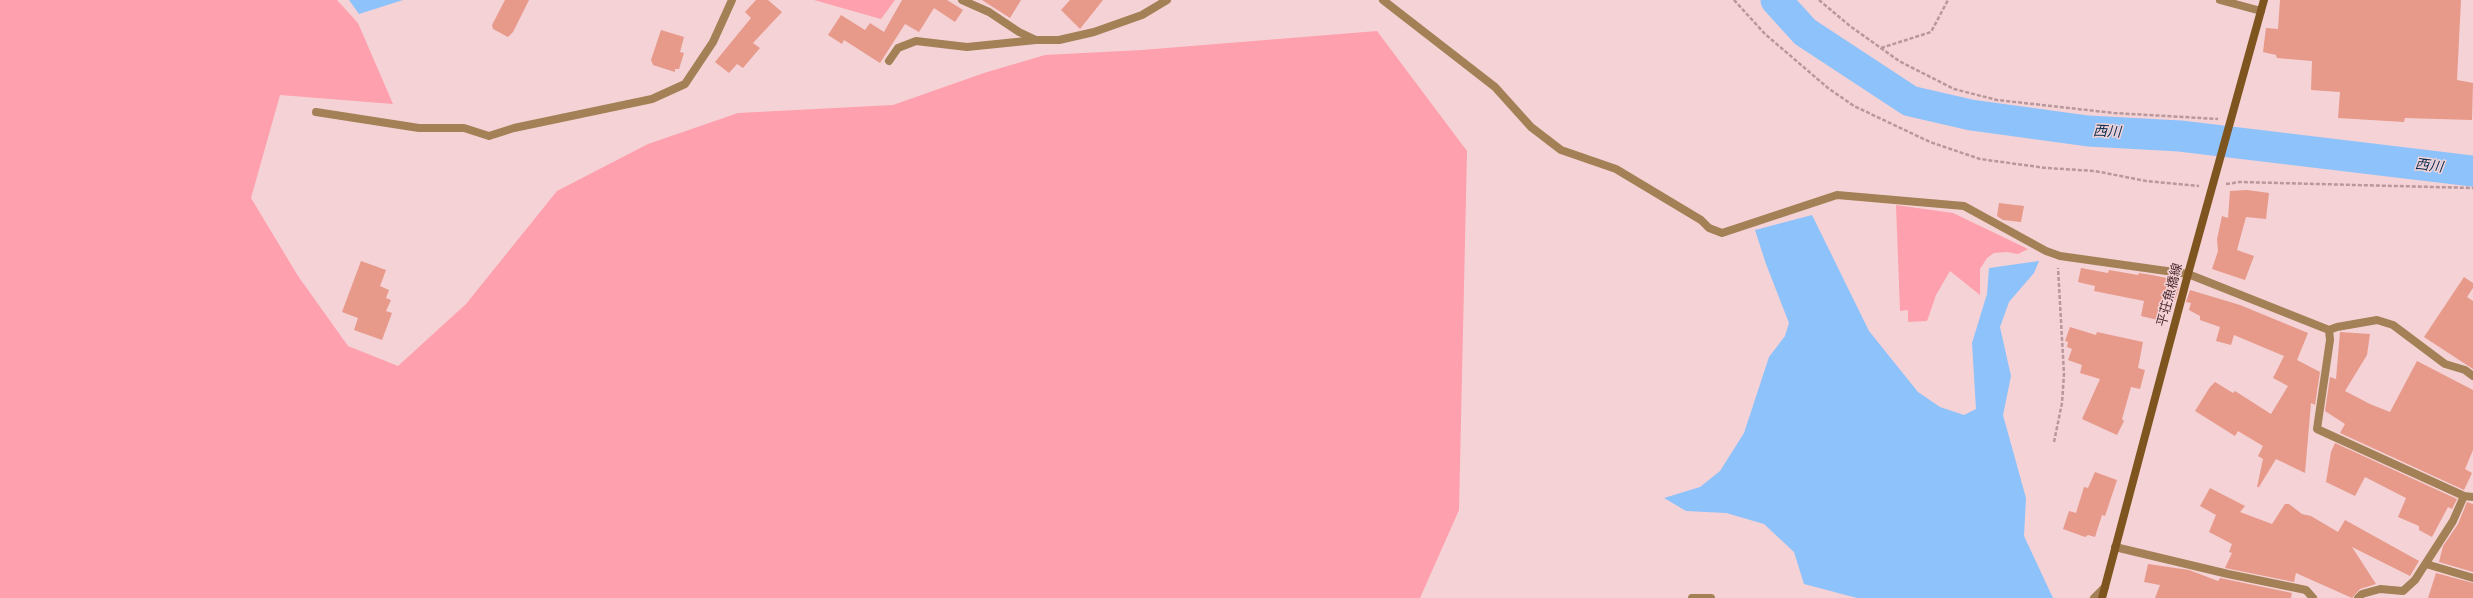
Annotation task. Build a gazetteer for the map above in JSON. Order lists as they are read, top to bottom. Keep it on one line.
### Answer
{"streets":{"main road":["平荘魚橋線"]},"water":["西川"]}
